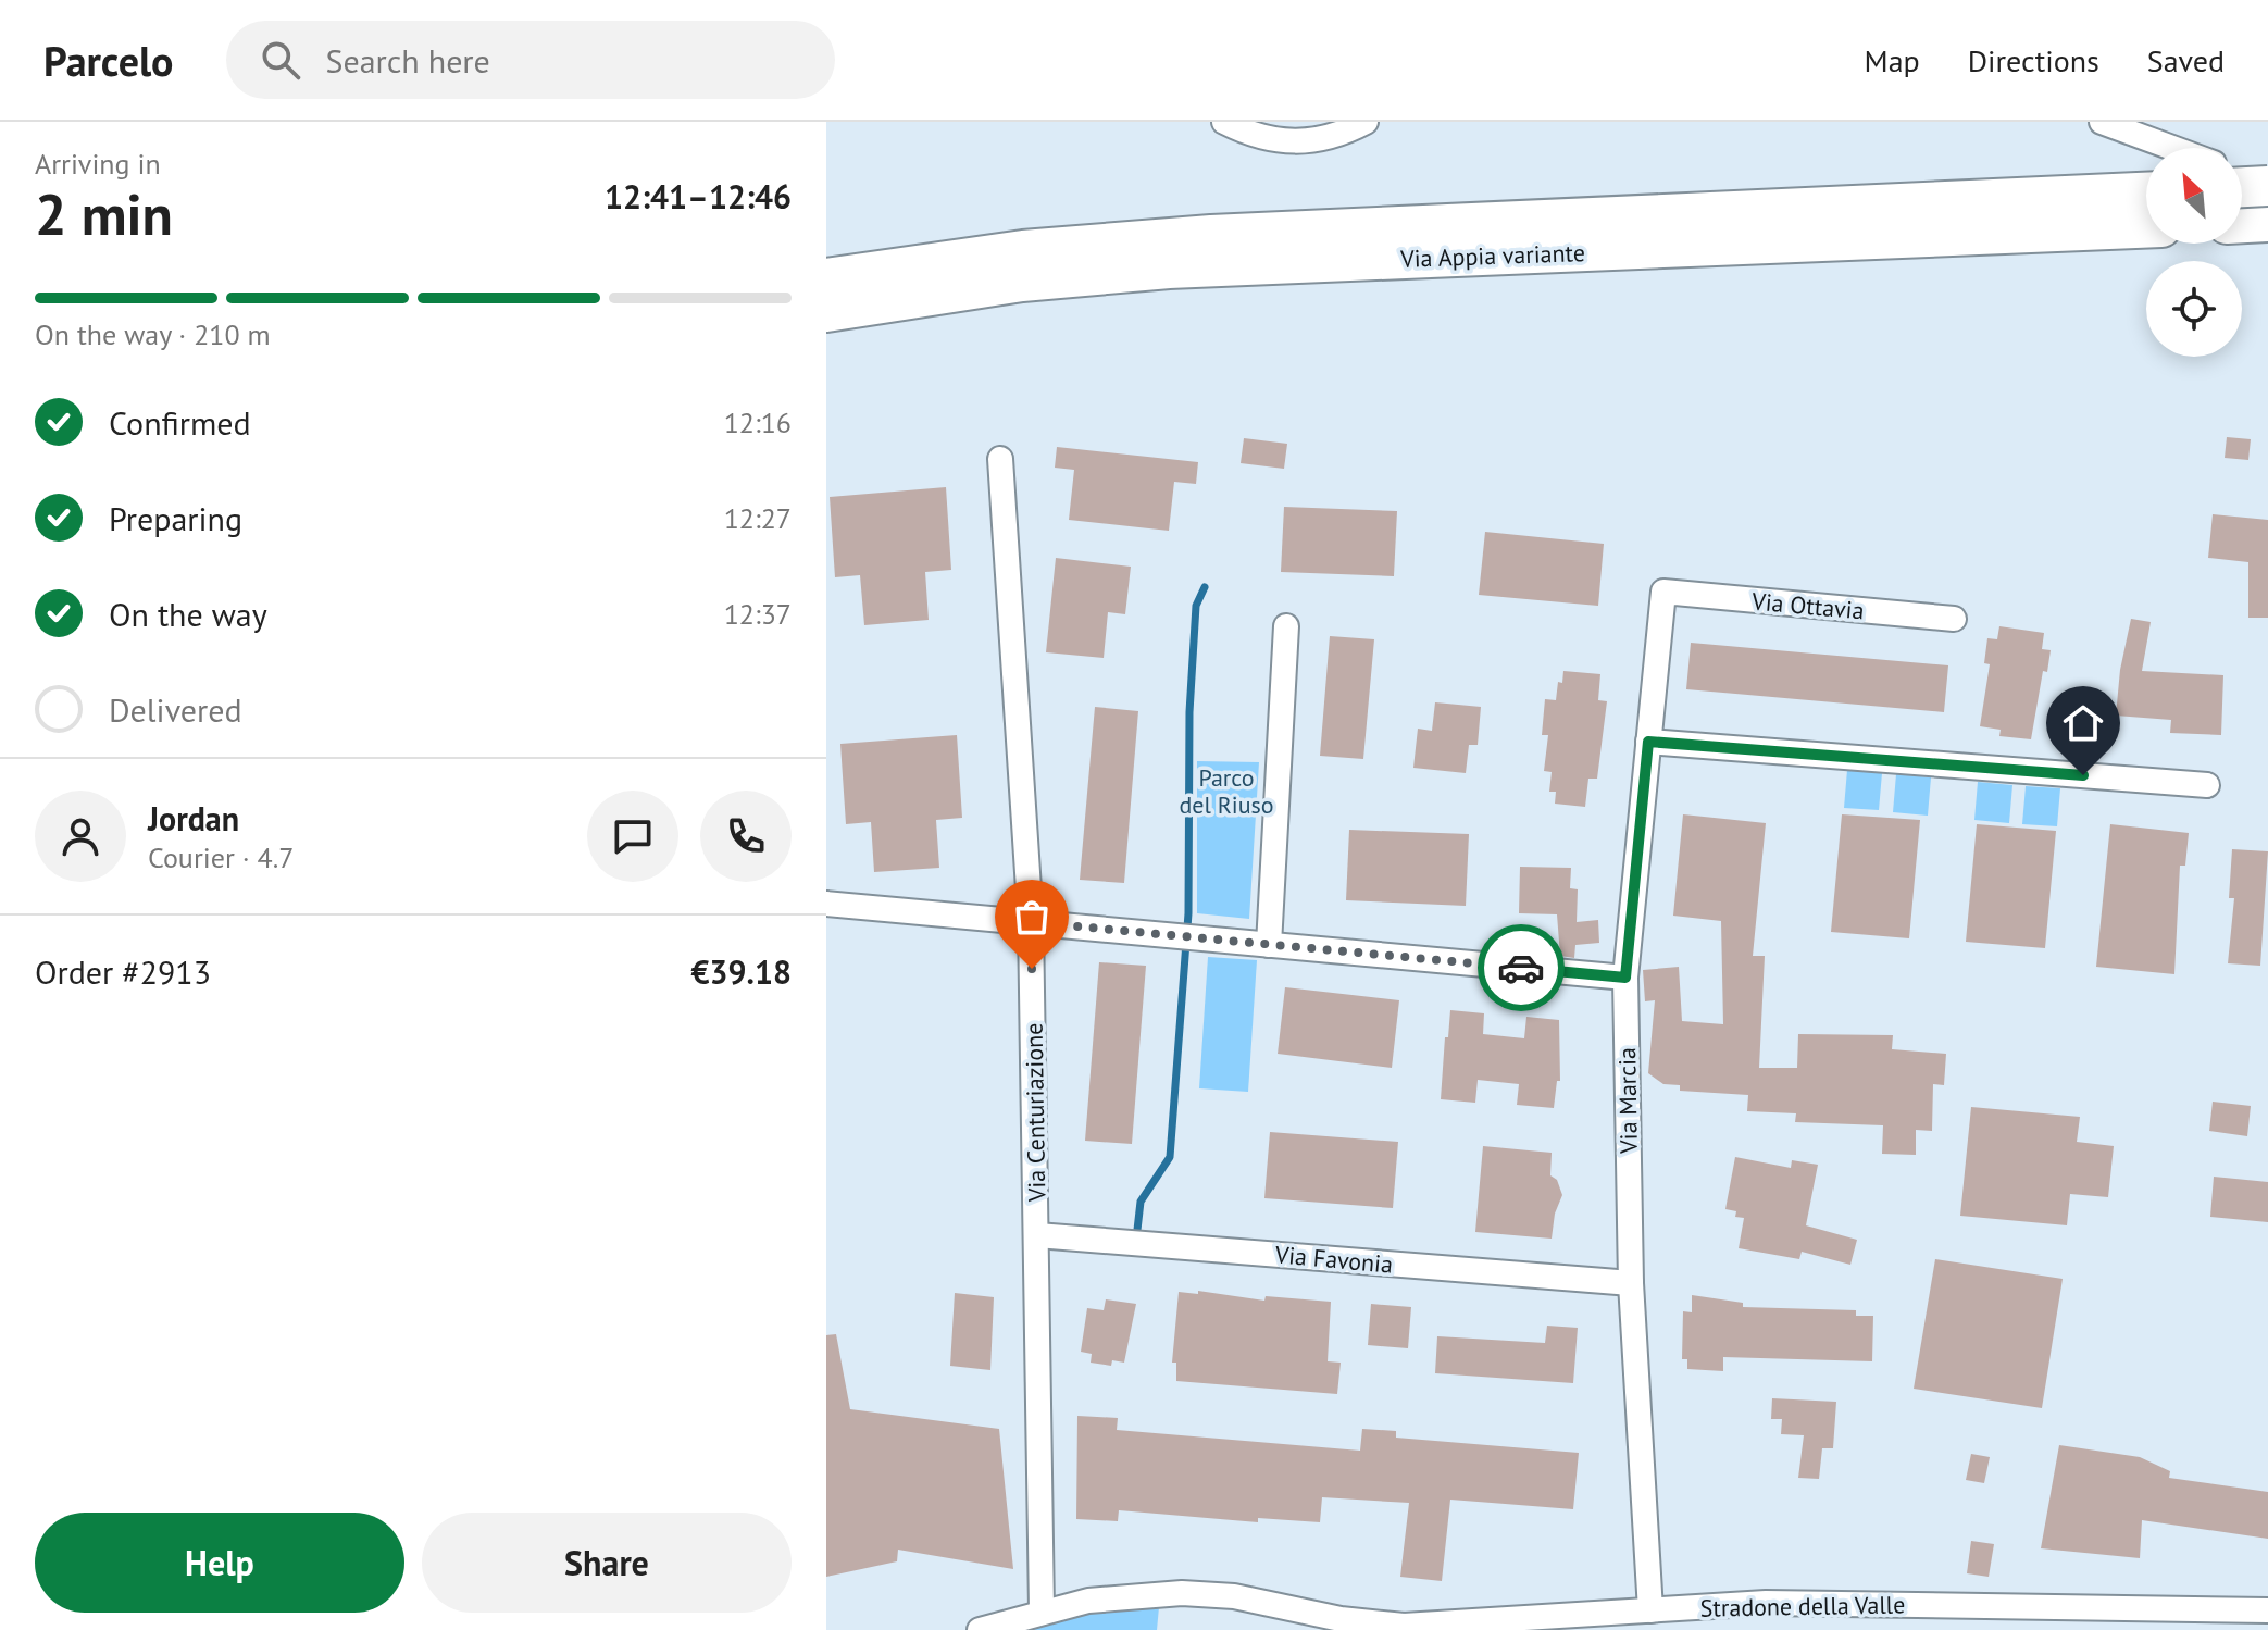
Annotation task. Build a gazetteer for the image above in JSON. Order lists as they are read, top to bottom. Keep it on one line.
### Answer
{"streets":{"highway":["Via Appia variante"],"street":["Via Ottavia","Via Marcia","Via Centuriazione","Via Favonia","Stradone della Valle"]},"crossings":[["Via Ottavia","Via Marcia"],["Via Marcia","Via Favonia"],["Via Marcia","Stradone della Valle"],["Via Centuriazione","Via Favonia"],["Via Centuriazione","Stradone della Valle"]],"parks":["Parco del Riuso"],"north":"top left","page":{"header":"Parcelo","search":"Search here","nav":["Map","Directions","Saved"],"heading":["2 min","Arriving in","12:41–12:46"],"panel":["Jordan","Courier · 4.7","Order #2913","€39.18"],"bar":"On the way · 210 m","list":[["Confirmed","12:16"],["Preparing","12:27"],["On the way","12:37"],"Delivered"],"buttons":["Help","Share"]}}
